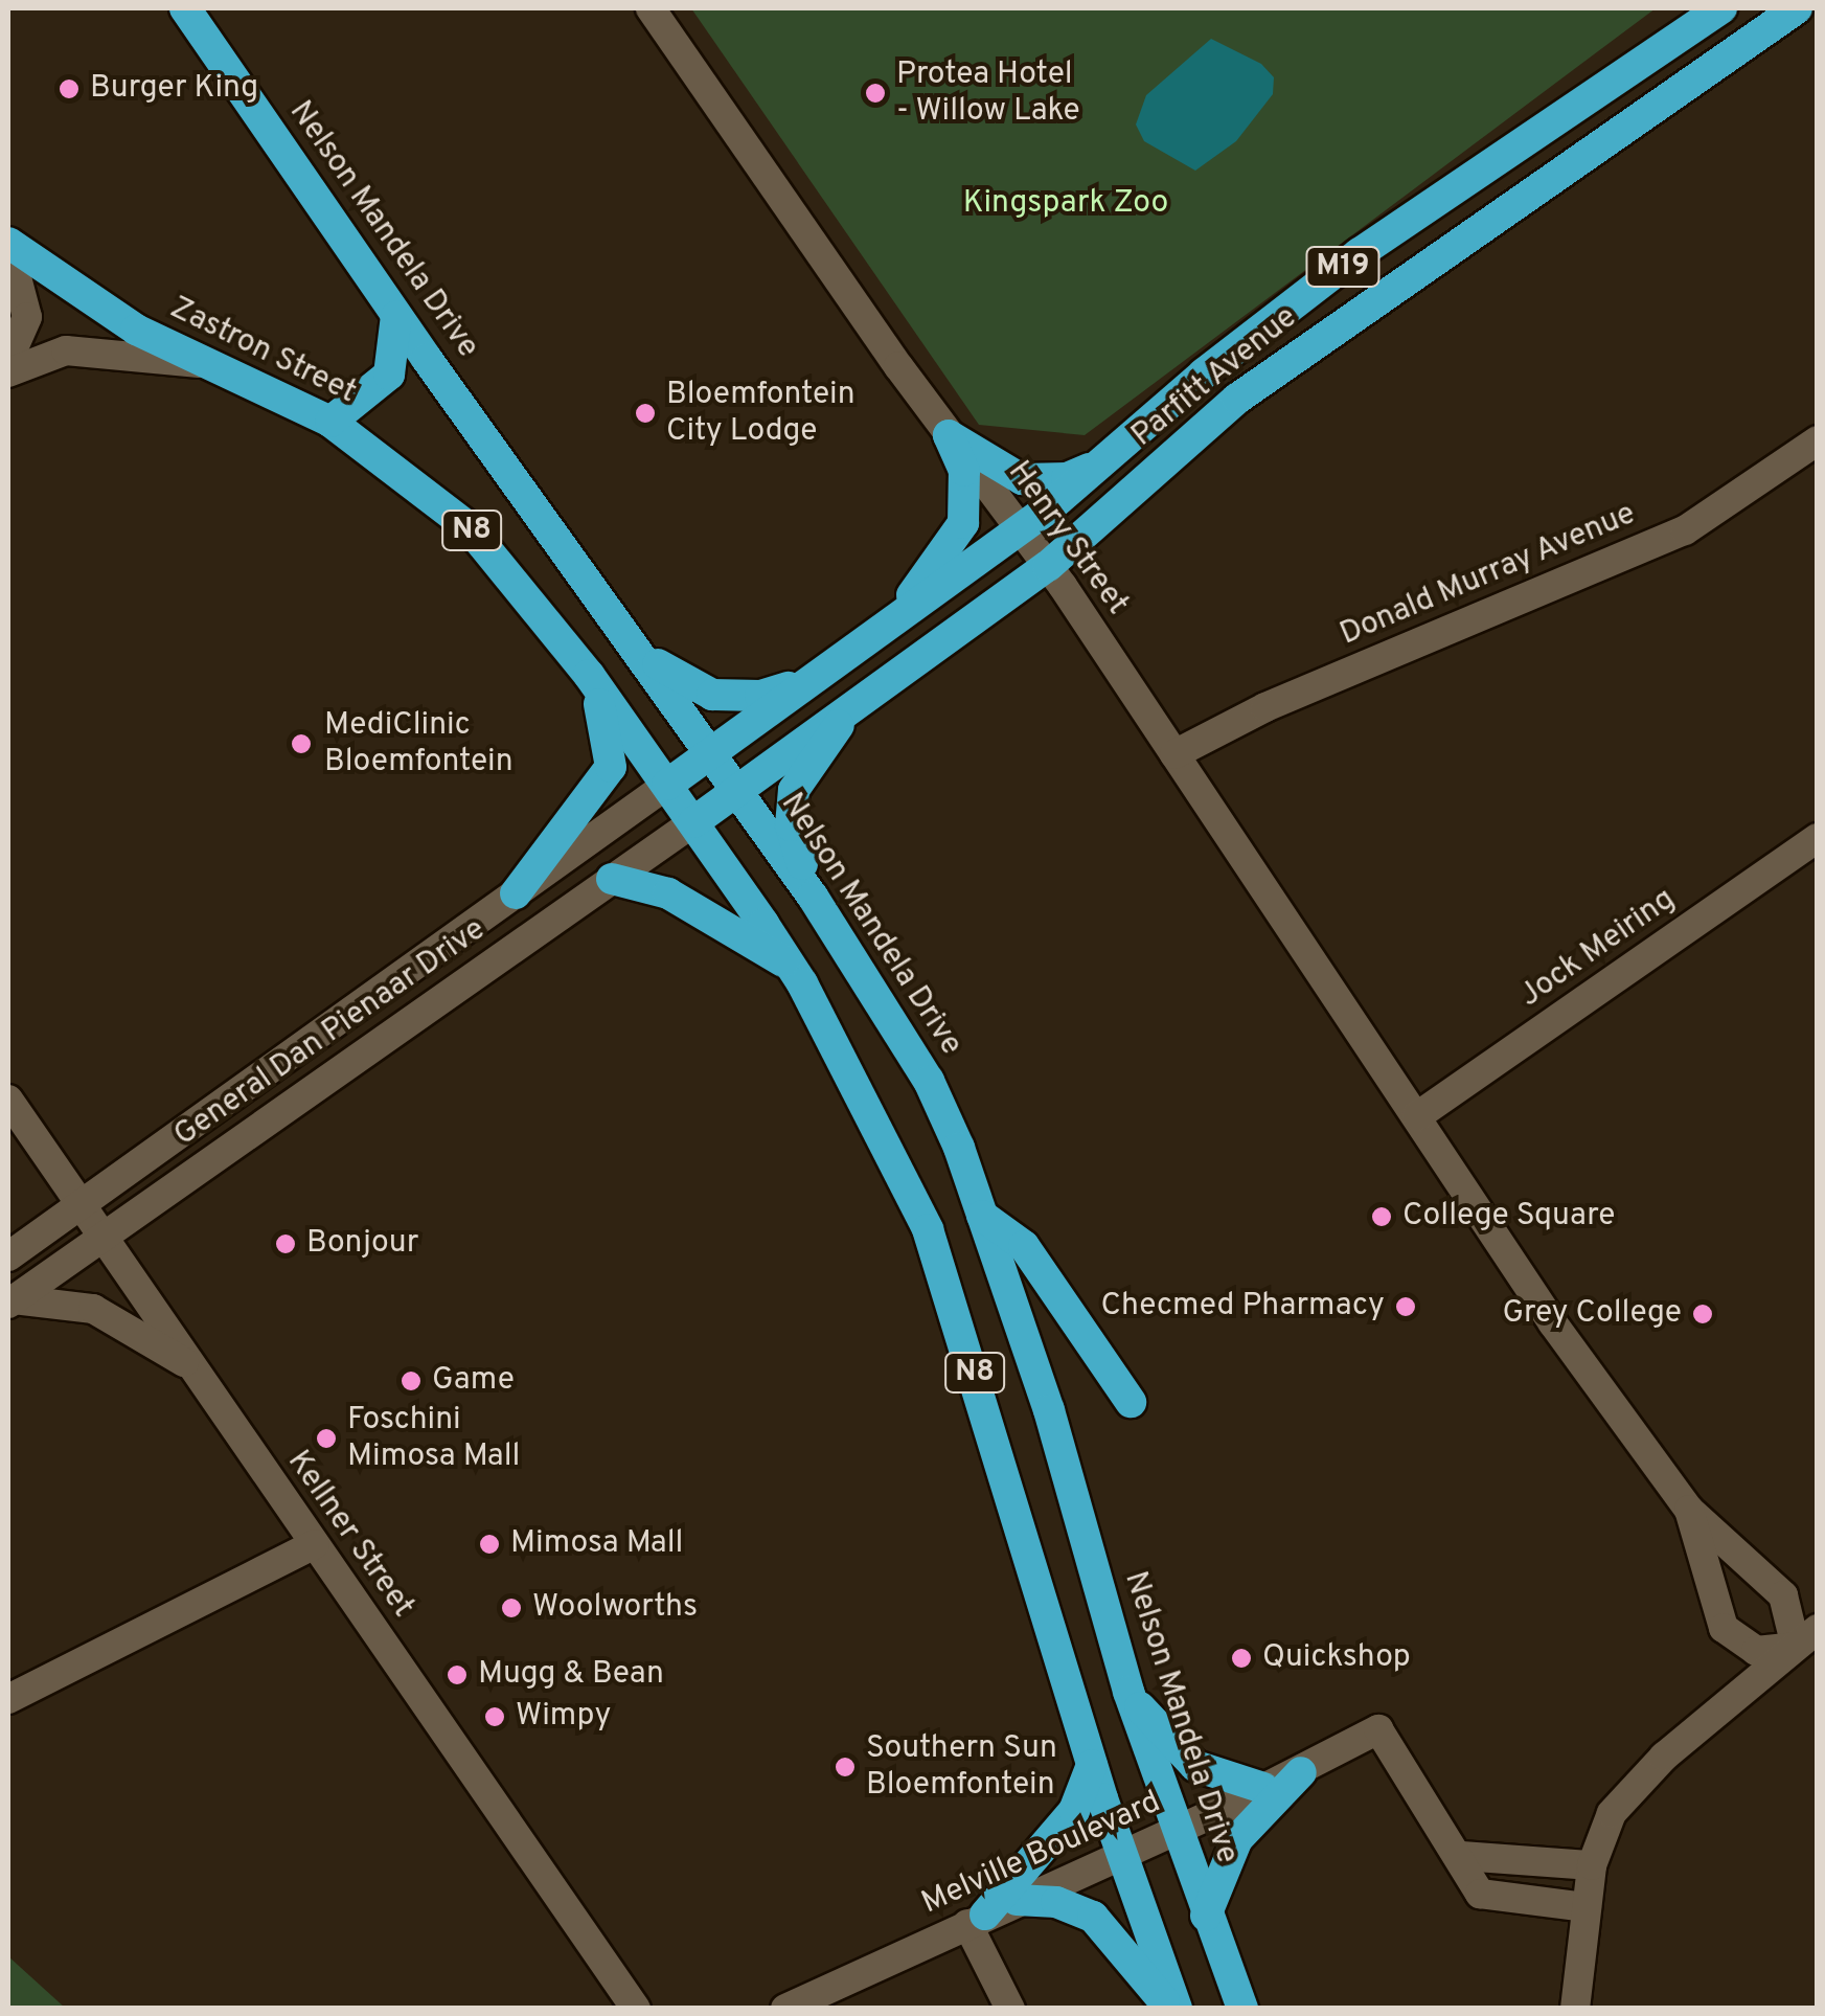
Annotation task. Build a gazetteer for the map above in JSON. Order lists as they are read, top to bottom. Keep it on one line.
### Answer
{"streets":{"highway":["Nelson Mandela Drive","M19","Zastron Street","Parfitt Avenue","N8"],"street":["Henry Street","Donald Murray Avenue","Jock Meiring","General Dan Pienaar Drive","Kellner Street","Melville Boulevard"]},"crossings":[["Nelson Mandela Drive","Parfitt Avenue"],["Nelson Mandela Drive","Melville Boulevard"],["Zastron Street","Parfitt Avenue"],["Zastron Street","N8"],["Zastron Street","General Dan Pienaar Drive"],["Parfitt Avenue","N8"],["Parfitt Avenue","Henry Street"],["Parfitt Avenue","General Dan Pienaar Drive"],["N8","General Dan Pienaar Drive"],["N8","Melville Boulevard"],["Henry Street","Donald Murray Avenue"],["Henry Street","Jock Meiring"],["General Dan Pienaar Drive","Kellner Street"]],"parks":["Kingspark Zoo"],"places":["Burger King","Protea Hotel - Willow Lake","Bloemfontein City Lodge","MediClinic Bloemfontein","College Square","Bonjour","Checmed Pharmacy","Grey College","Game","Foschini Mimosa Mall","Mimosa Mall","Woolworths","Quickshop","Mugg & Bean","Wimpy","Southern Sun Bloemfontein"]}
